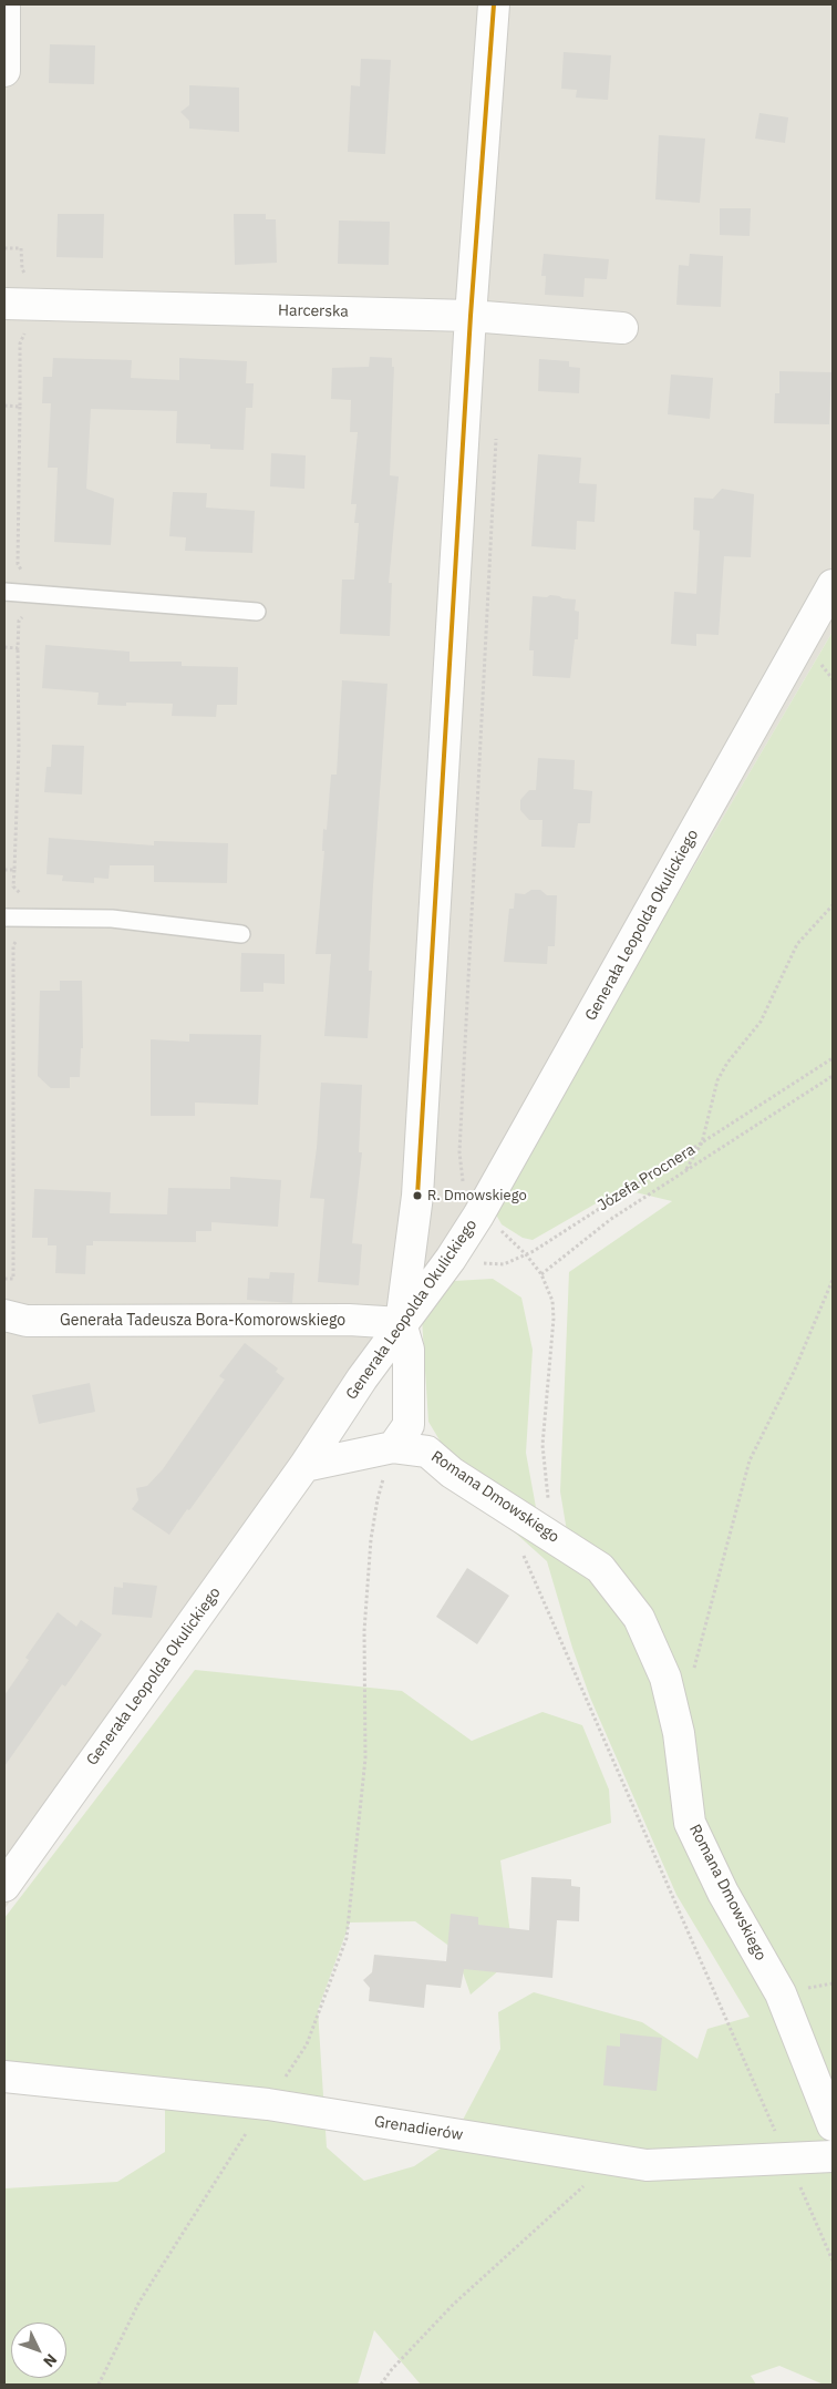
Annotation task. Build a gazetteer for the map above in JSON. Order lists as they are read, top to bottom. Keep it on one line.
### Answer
{"streets":{"street":["Harcerska","Generała Leopolda Okulickiego","Generała Tadeusza Bora-Komorowskiego","Romana Dmowskiego","Grenadierów"],"path":["Józefa Procnera"]},"crossings":[["Generała Leopolda Okulickiego","Józefa Procnera"],["Generała Leopolda Okulickiego","Generała Tadeusza Bora-Komorowskiego"],["Generała Leopolda Okulickiego","Romana Dmowskiego"]],"places":["R. Dmowskiego"],"north":"bottom right"}
